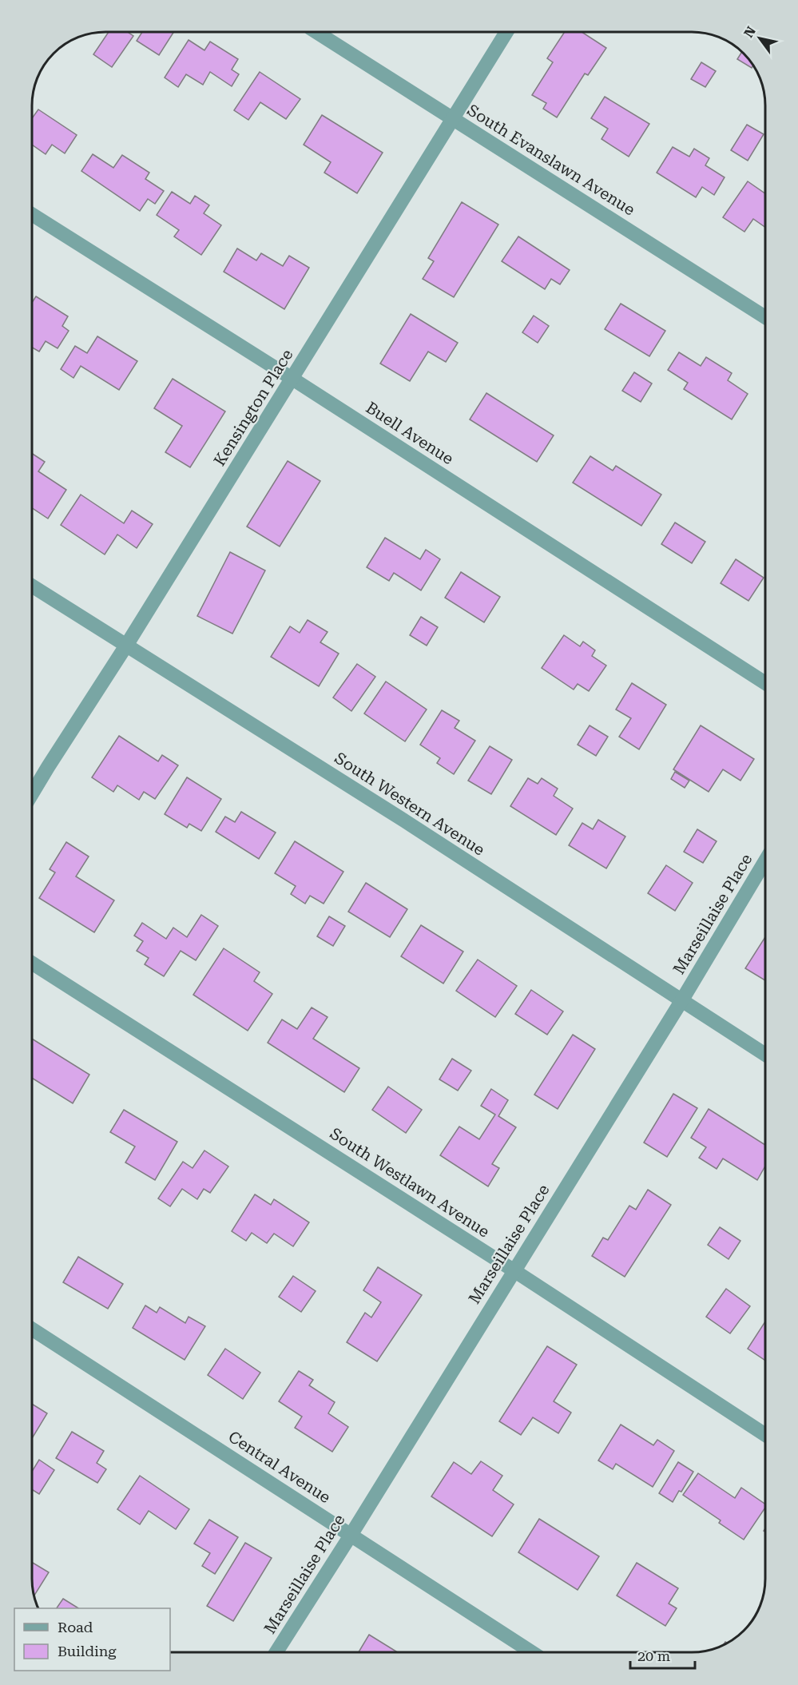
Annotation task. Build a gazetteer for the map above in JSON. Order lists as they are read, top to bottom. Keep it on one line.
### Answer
{"streets":{"street":["South Evanslawn Avenue","Kensington Place","Buell Avenue","South Western Avenue","Marseillaise Place","South Westlawn Avenue","Central Avenue"]},"crossings":[["South Evanslawn Avenue","Kensington Place"],["Kensington Place","Buell Avenue"],["Kensington Place","South Western Avenue"],["South Western Avenue","Marseillaise Place"],["Marseillaise Place","South Westlawn Avenue"],["Marseillaise Place","Central Avenue"]],"legend":["Road","Building"],"scale_bar":"20 m","north":"top left"}
